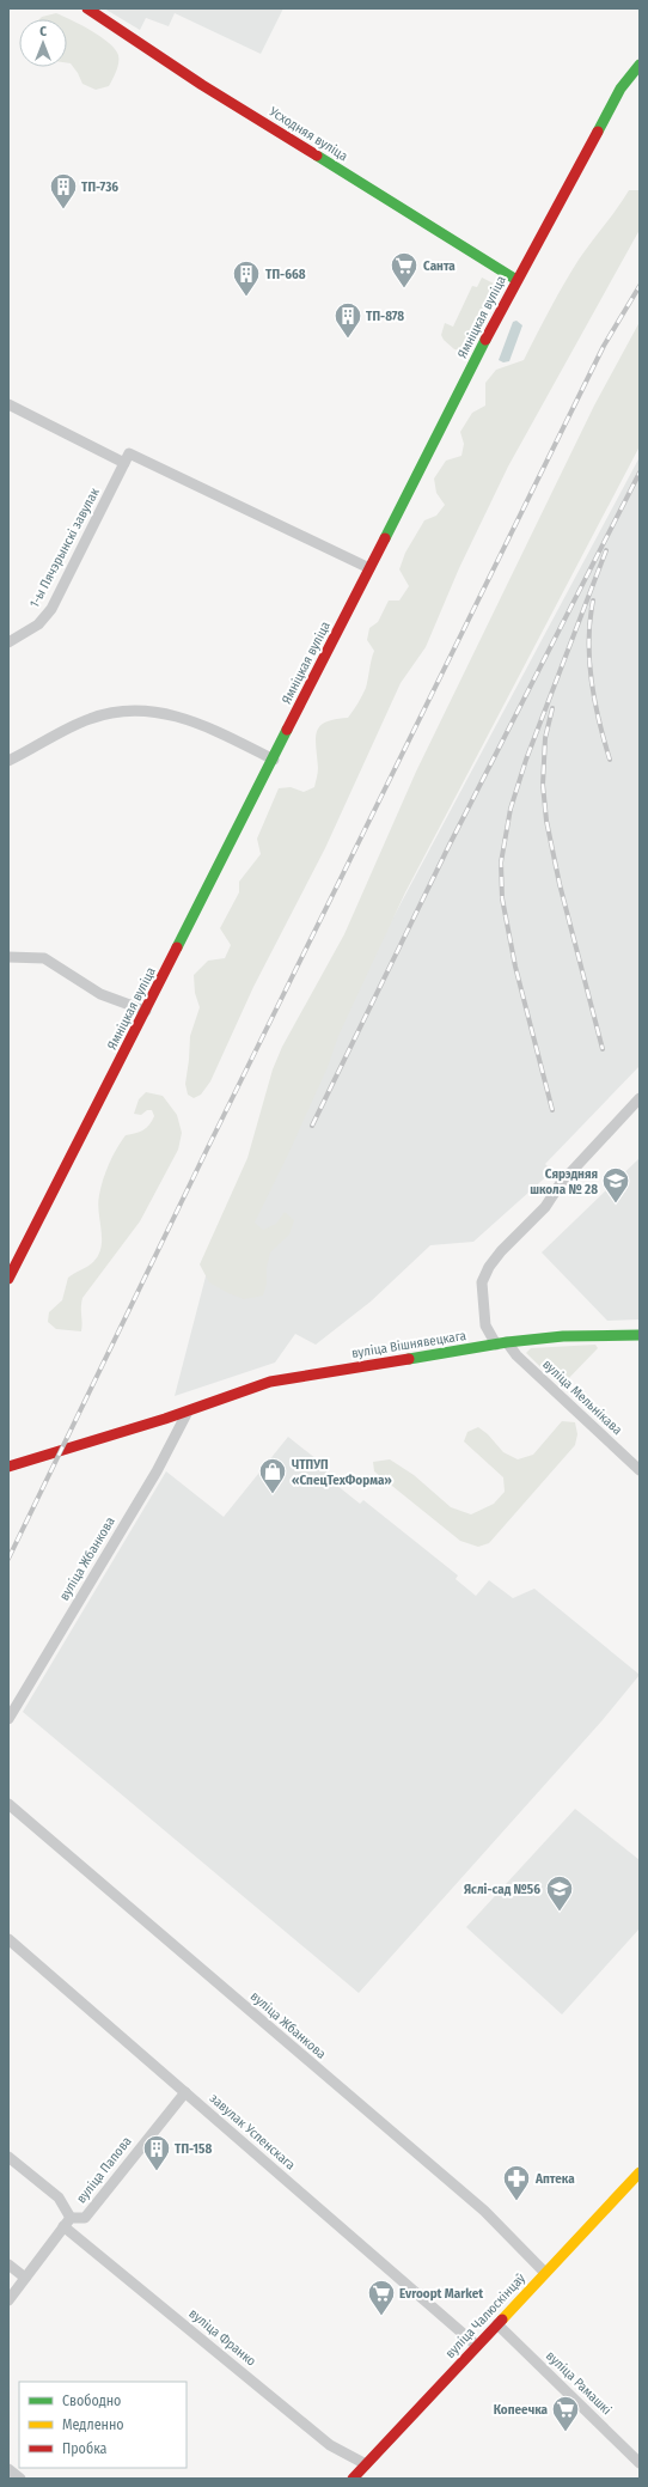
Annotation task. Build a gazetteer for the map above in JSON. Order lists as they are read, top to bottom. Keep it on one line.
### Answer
{"streets":{"main road":["Усходняя вуліца","Ямніцкая вуліца","вуліца Вішнявецкага","вуліца Чалюскінцаў"],"street":["1-ы Пячэрынскі завулак","вуліца Мельнікава","вуліца Жбанкова","завулак Успенскага","вуліца Папова","вуліца Франко","вуліца Рамашкі"]},"crossings":[["Усходняя вуліца","Ямніцкая вуліца"],["вуліца Вішнявецкага","вуліца Мельнікава"],["вуліца Вішнявецкага","вуліца Жбанкова"],["вуліца Жбанкова","вуліца Чалюскінцаў"],["завулак Успенскага","вуліца Папова"],["завулак Успенскага","вуліца Чалюскінцаў"],["вуліца Папова","вуліца Франко"],["вуліца Чалюскінцаў","вуліца Франко"],["вуліца Чалюскінцаў","вуліца Рамашкі"]],"places":{"building":["ТП-736","ТП-668","ТП-878","ТП-158"],"supermarket":["Санта","Evroopt Market","Копеечка"],"school or university":["Сярэдняя школа № 28","Яслі-сад №56"],"shop":["ЧТПУП «СпецТехФорма»"],"pharmacy":["Аптека"]},"legend":["Свободно","Медленно","Пробка"],"north":"top"}
